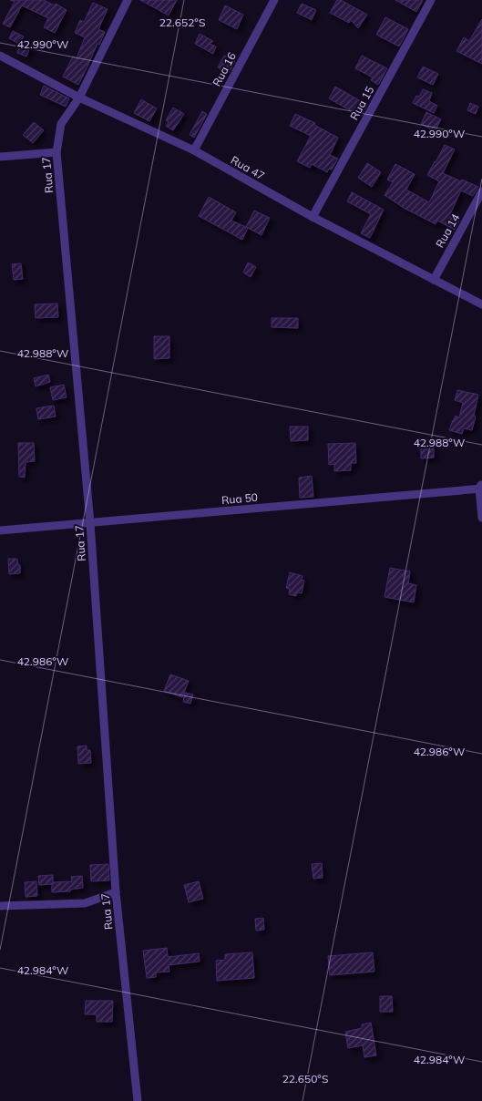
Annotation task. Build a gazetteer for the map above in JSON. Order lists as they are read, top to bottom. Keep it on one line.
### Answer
{"streets":{"street":["Rua 16","Rua 15","Rua 47","Rua 17","Rua 14","Rua 50"]},"crossings":[["Rua 16","Rua 47"],["Rua 15","Rua 47"],["Rua 47","Rua 17"],["Rua 47","Rua 14"],["Rua 17","Rua 50"]],"coordinates":["22.652°S","42.990°W","42.988°W","42.986°W","42.984°W","22.650°S"]}
